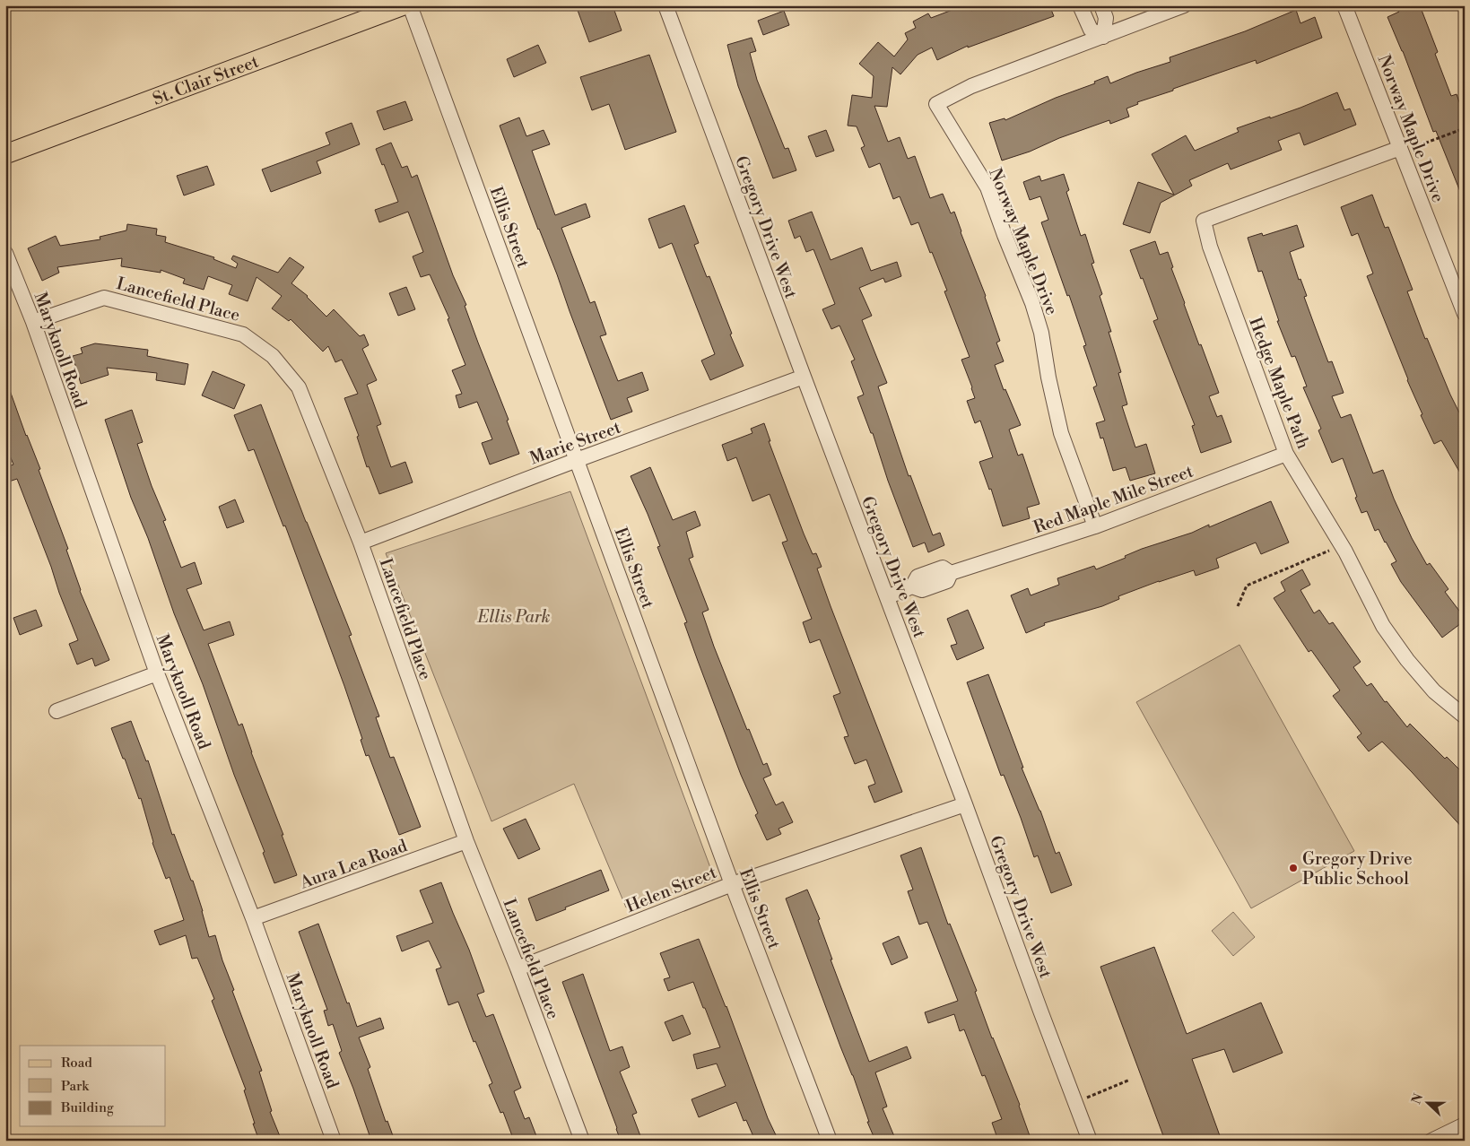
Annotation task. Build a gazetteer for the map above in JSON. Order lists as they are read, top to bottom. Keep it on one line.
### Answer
{"streets":{"main road":["St. Clair Street"],"street":["Norway Maple Drive","Ellis Street","Gregory Drive West","Lancefield Place","Maryknoll Road","Hedge Maple Path","Marie Street","Red Maple Mile Street","Aura Lea Road","Helen Street"]},"crossings":[["Norway Maple Drive","Hedge Maple Path"],["Norway Maple Drive","Red Maple Mile Street"],["Ellis Street","Marie Street"],["Ellis Street","Helen Street"],["Gregory Drive West","Marie Street"],["Gregory Drive West","Red Maple Mile Street"],["Gregory Drive West","Helen Street"],["Lancefield Place","Maryknoll Road"],["Lancefield Place","Marie Street"],["Lancefield Place","Aura Lea Road"],["Lancefield Place","Helen Street"],["Maryknoll Road","Aura Lea Road"],["Hedge Maple Path","Red Maple Mile Street"]],"parks":["Ellis Park"],"places":["Gregory Drive Public School"],"legend":["Road","Park","Building"],"north":"left"}
